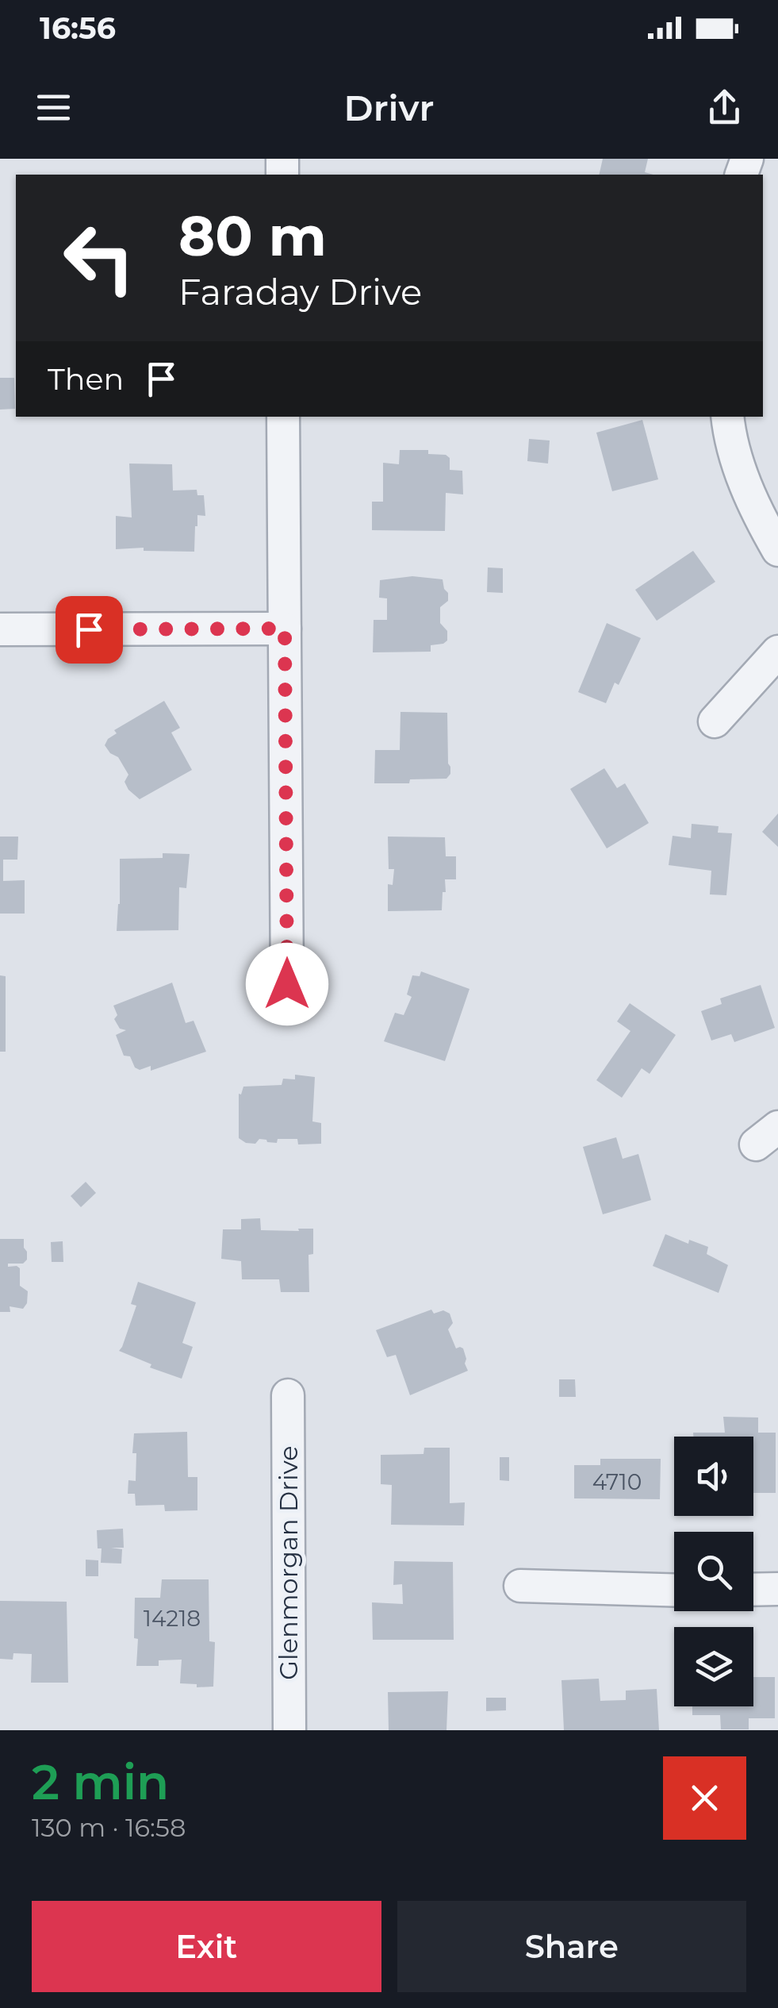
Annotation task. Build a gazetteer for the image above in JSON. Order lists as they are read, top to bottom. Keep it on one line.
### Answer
{"streets":{"street":["Glenmorgan Drive"]},"house_numbers":["4710","14218"],"page":{"status":"16:56","header":"Drivr","turn":["80 m","Faraday Drive"],"then":"Then","heading":["2 min","130 m · 16:58"],"buttons":["Exit","Share"]}}
